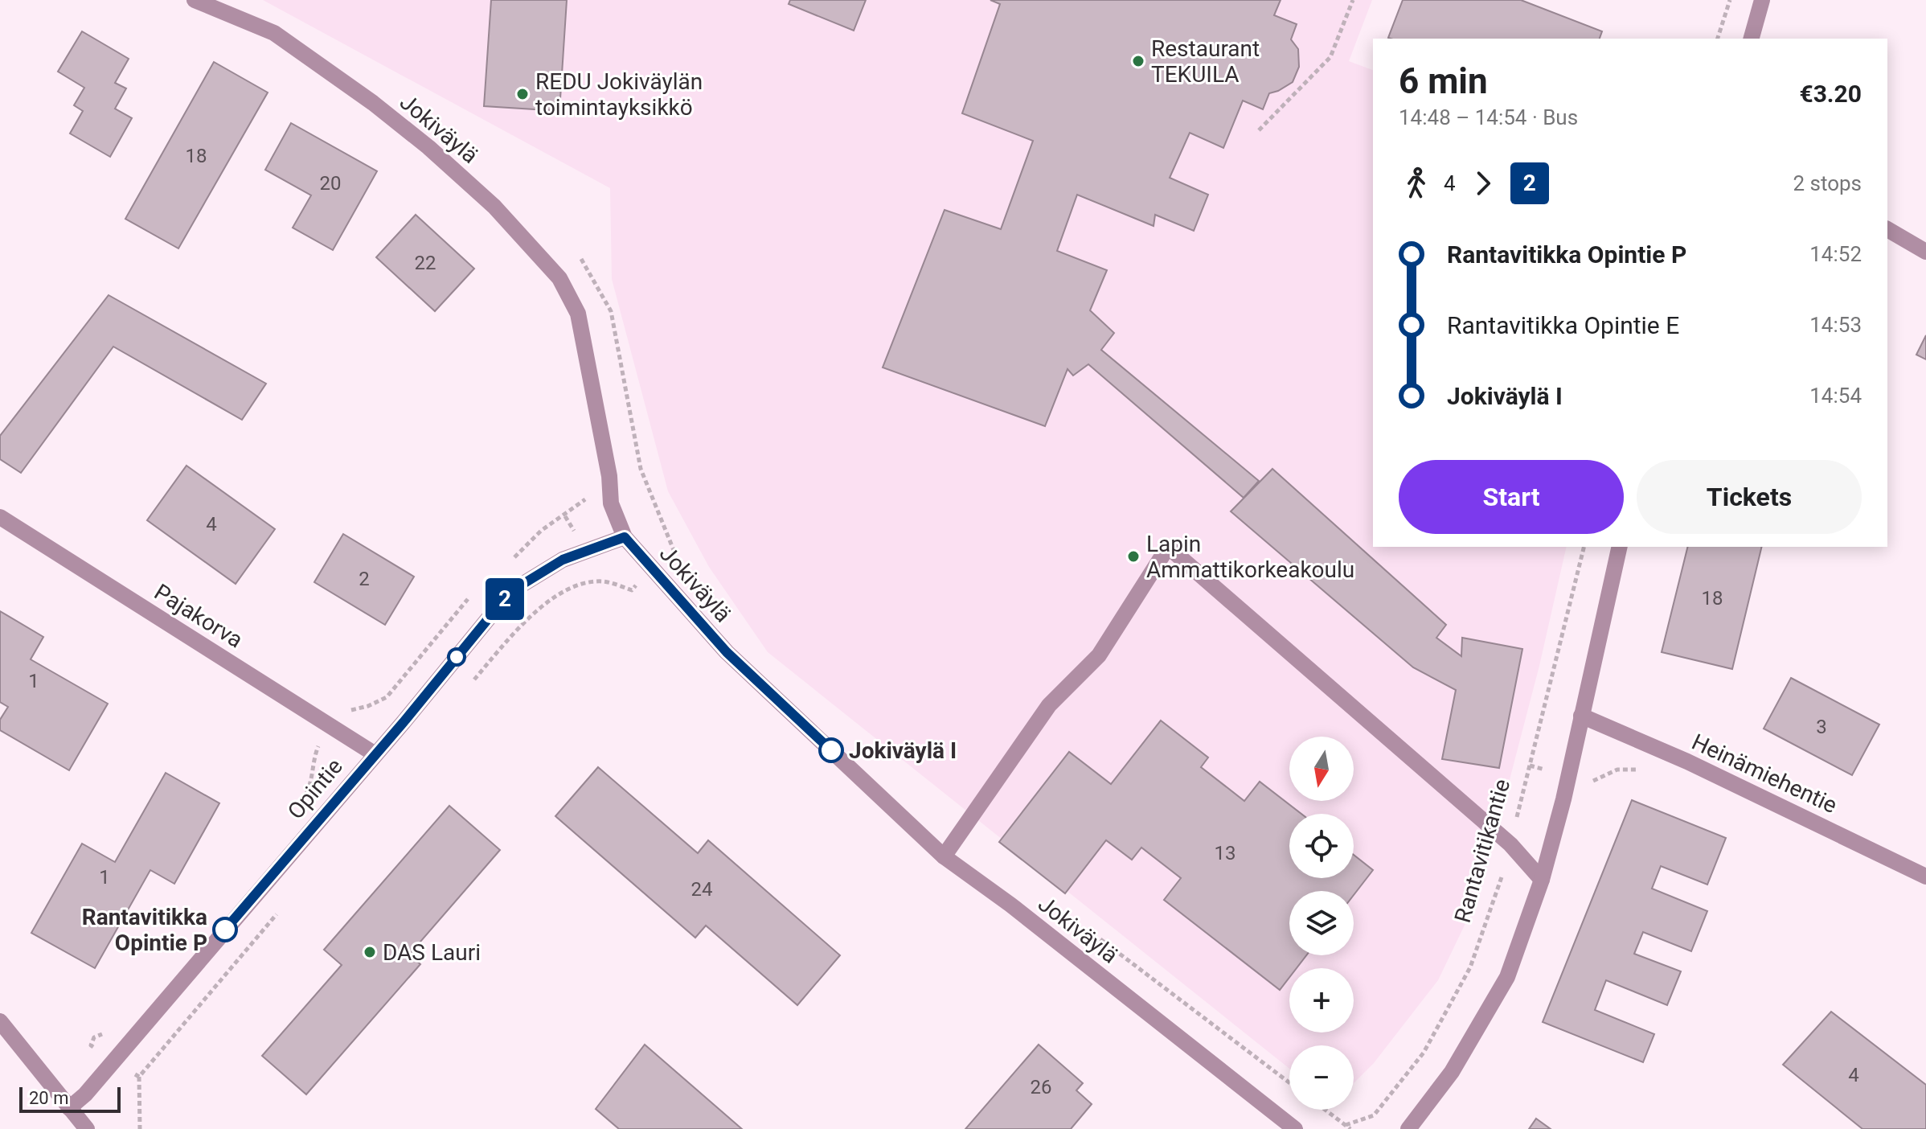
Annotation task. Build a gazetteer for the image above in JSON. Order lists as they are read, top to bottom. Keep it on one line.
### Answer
{"streets":{"street":["Jokiväylä","Pajakorva","Heinämiehentie","Opintie"],"path":["Rantavitikantie"]},"crossings":[["Jokiväylä","Opintie"],["Pajakorva","Opintie"]],"places":["Restaurant TEKUILA","REDU Jokiväylän toimintayksikkö","Lapin Ammattikorkeakoulu","Jokiväylä I","Rantavitikka Opintie P","DAS Lauri"],"lines":["bus line 2"],"house_numbers":["18","20","22","4","2","18","1","3","13","1","24","4","26"],"scale_bar":"20 m","north":"bottom","page":{"on_map":"2","heading":["6 min","14:48 – 14:54 · Bus","€3.20"],"legs":["4","2","2 stops"],"list":[{"name":"Rantavitikka Opintie P","value":"14:52"},{"name":"Rantavitikka Opintie E","value":"14:53"},{"name":"Jokiväylä I","value":"14:54"}],"buttons":["Start","Tickets"],"map_buttons":["+","−"],"scale":"20 m"}}
